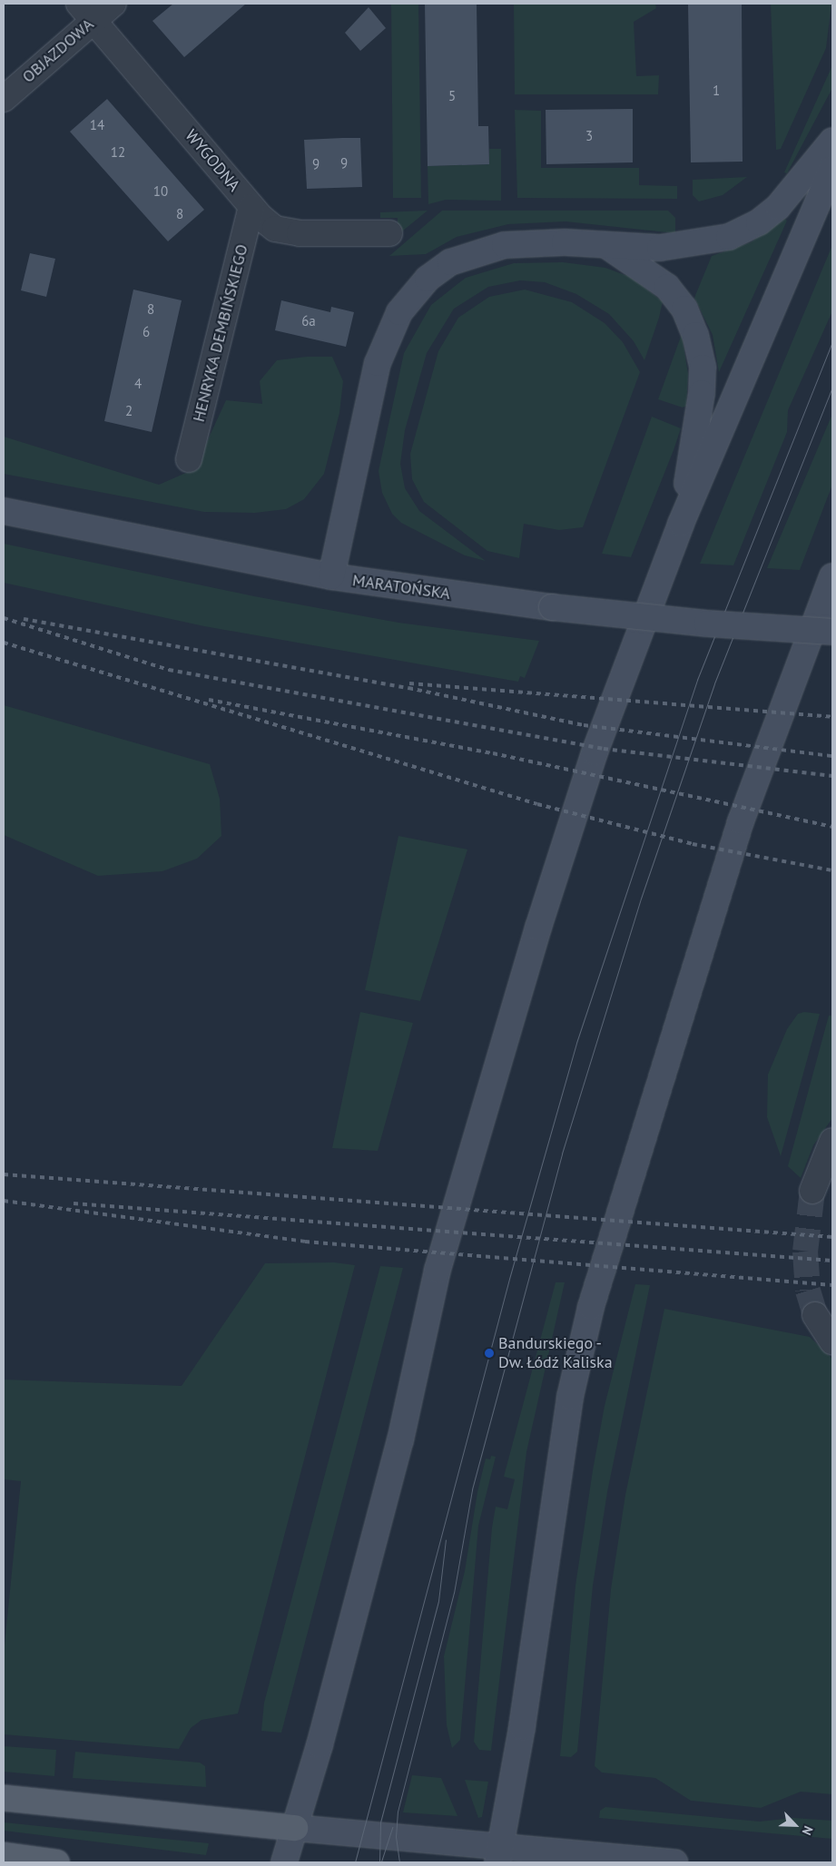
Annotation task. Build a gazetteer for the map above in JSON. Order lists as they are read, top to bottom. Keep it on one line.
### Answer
{"streets":{"main road":["MARATOŃSKA"],"street":["OBJAZDOWA","WYGODNA","HENRYKA DEMBIŃSKIEGO"]},"crossings":[["OBJAZDOWA","WYGODNA"],["WYGODNA","HENRYKA DEMBIŃSKIEGO"]],"places":["Bandurskiego - Dw. Łódź Kaliska"],"house_numbers":["1","5","14","3","12","9","9","10","8","8","6a","6","4","2"],"north":"bottom right"}
